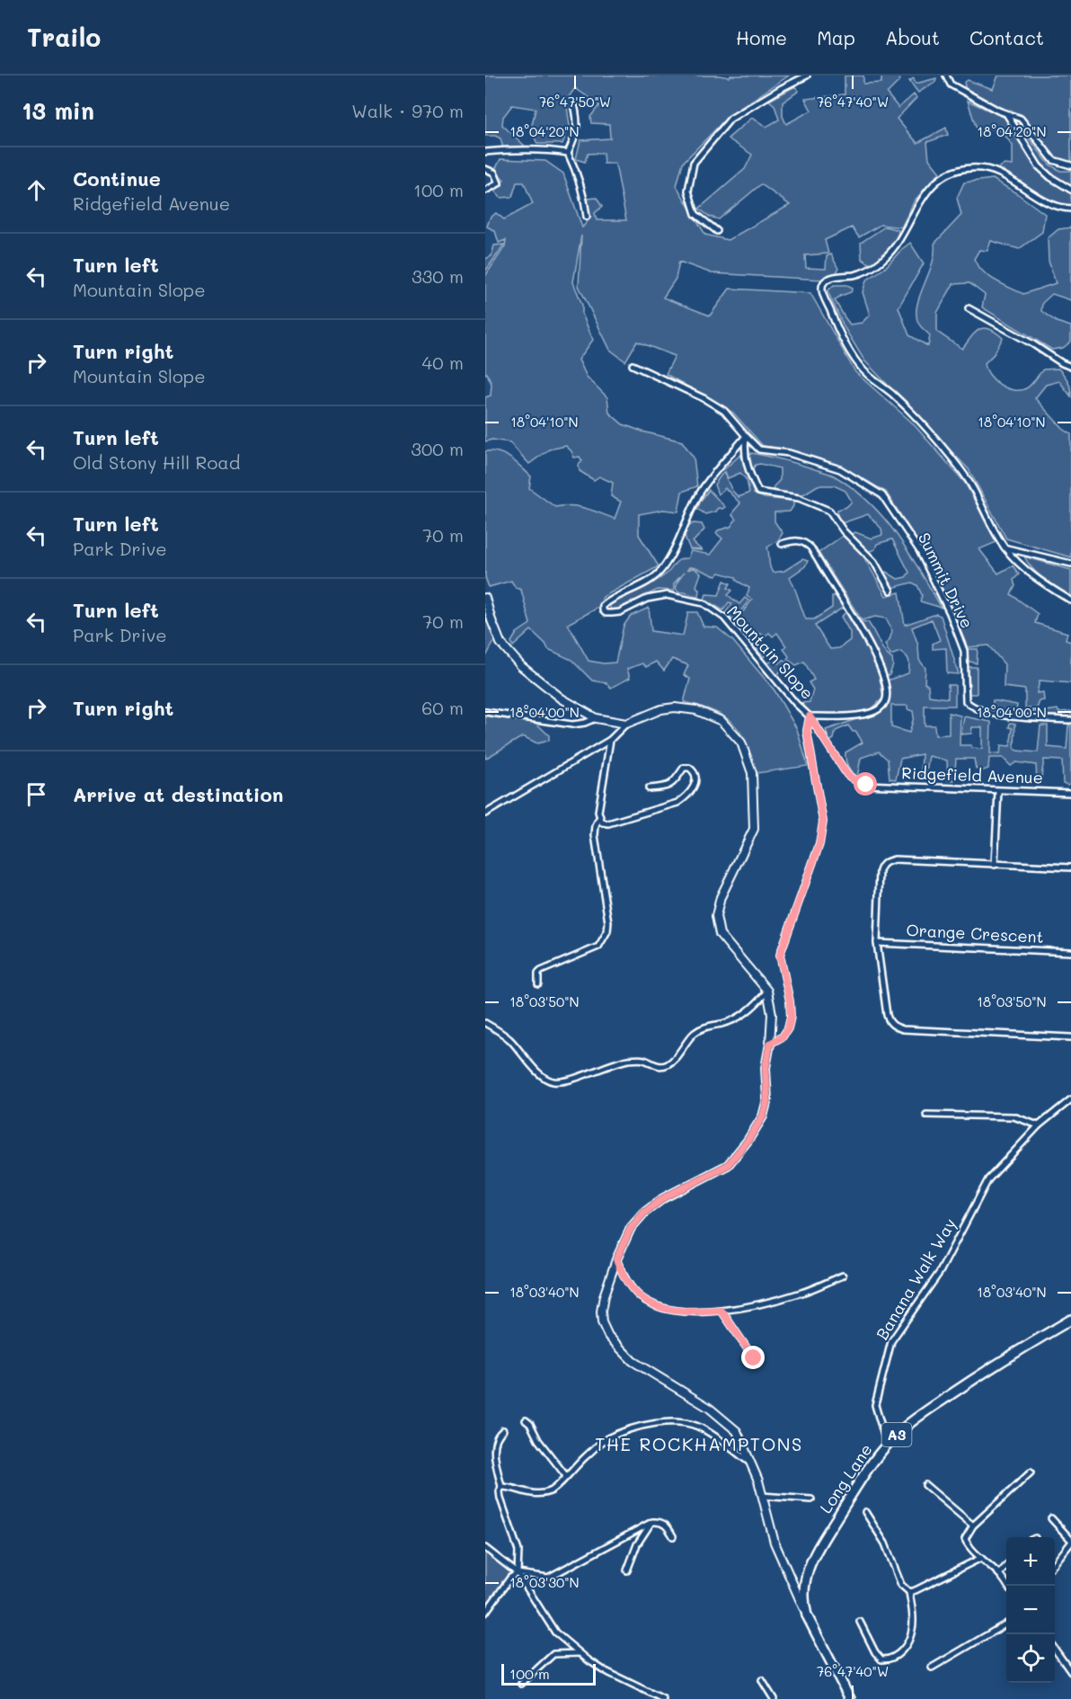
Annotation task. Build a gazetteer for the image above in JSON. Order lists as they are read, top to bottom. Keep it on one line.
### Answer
{"streets":{"main road":["A3","Long Lane"],"street":["Summit Drive","Mountain Slope","Ridgefield Avenue","Orange Crescent","Banana Walk Way"]},"crossings":[["Summit Drive","Mountain Slope"],["Mountain Slope","Ridgefield Avenue"],["Banana Walk Way","Long Lane"],["A3","Long Lane"]],"districts":["THE ROCKHAMPTONS"],"scale_bar":"100 m","page":{"header":"Trailo","nav":["Home","Map","About","Contact"],"heading":["13 min","Walk · 970 m"],"list":[["Continue","Ridgefield Avenue","100 m"],["Turn left","Mountain Slope","330 m"],["Turn right","Mountain Slope","40 m"],["Turn left","Old Stony Hill Road","300 m"],["Turn left","Park Drive","70 m"],["Turn left","Park Drive","70 m"],["Turn right","60 m"],"Arrive at destination"],"map_buttons":["+","−"],"scale":"100 m"},"coordinates":["76°47'50\"W","76°47'40\"W","18°04'20\"N","18°04'10\"N","18°04'00\"N","18°03'50\"N","18°03'40\"N","18°03'30\"N"]}
